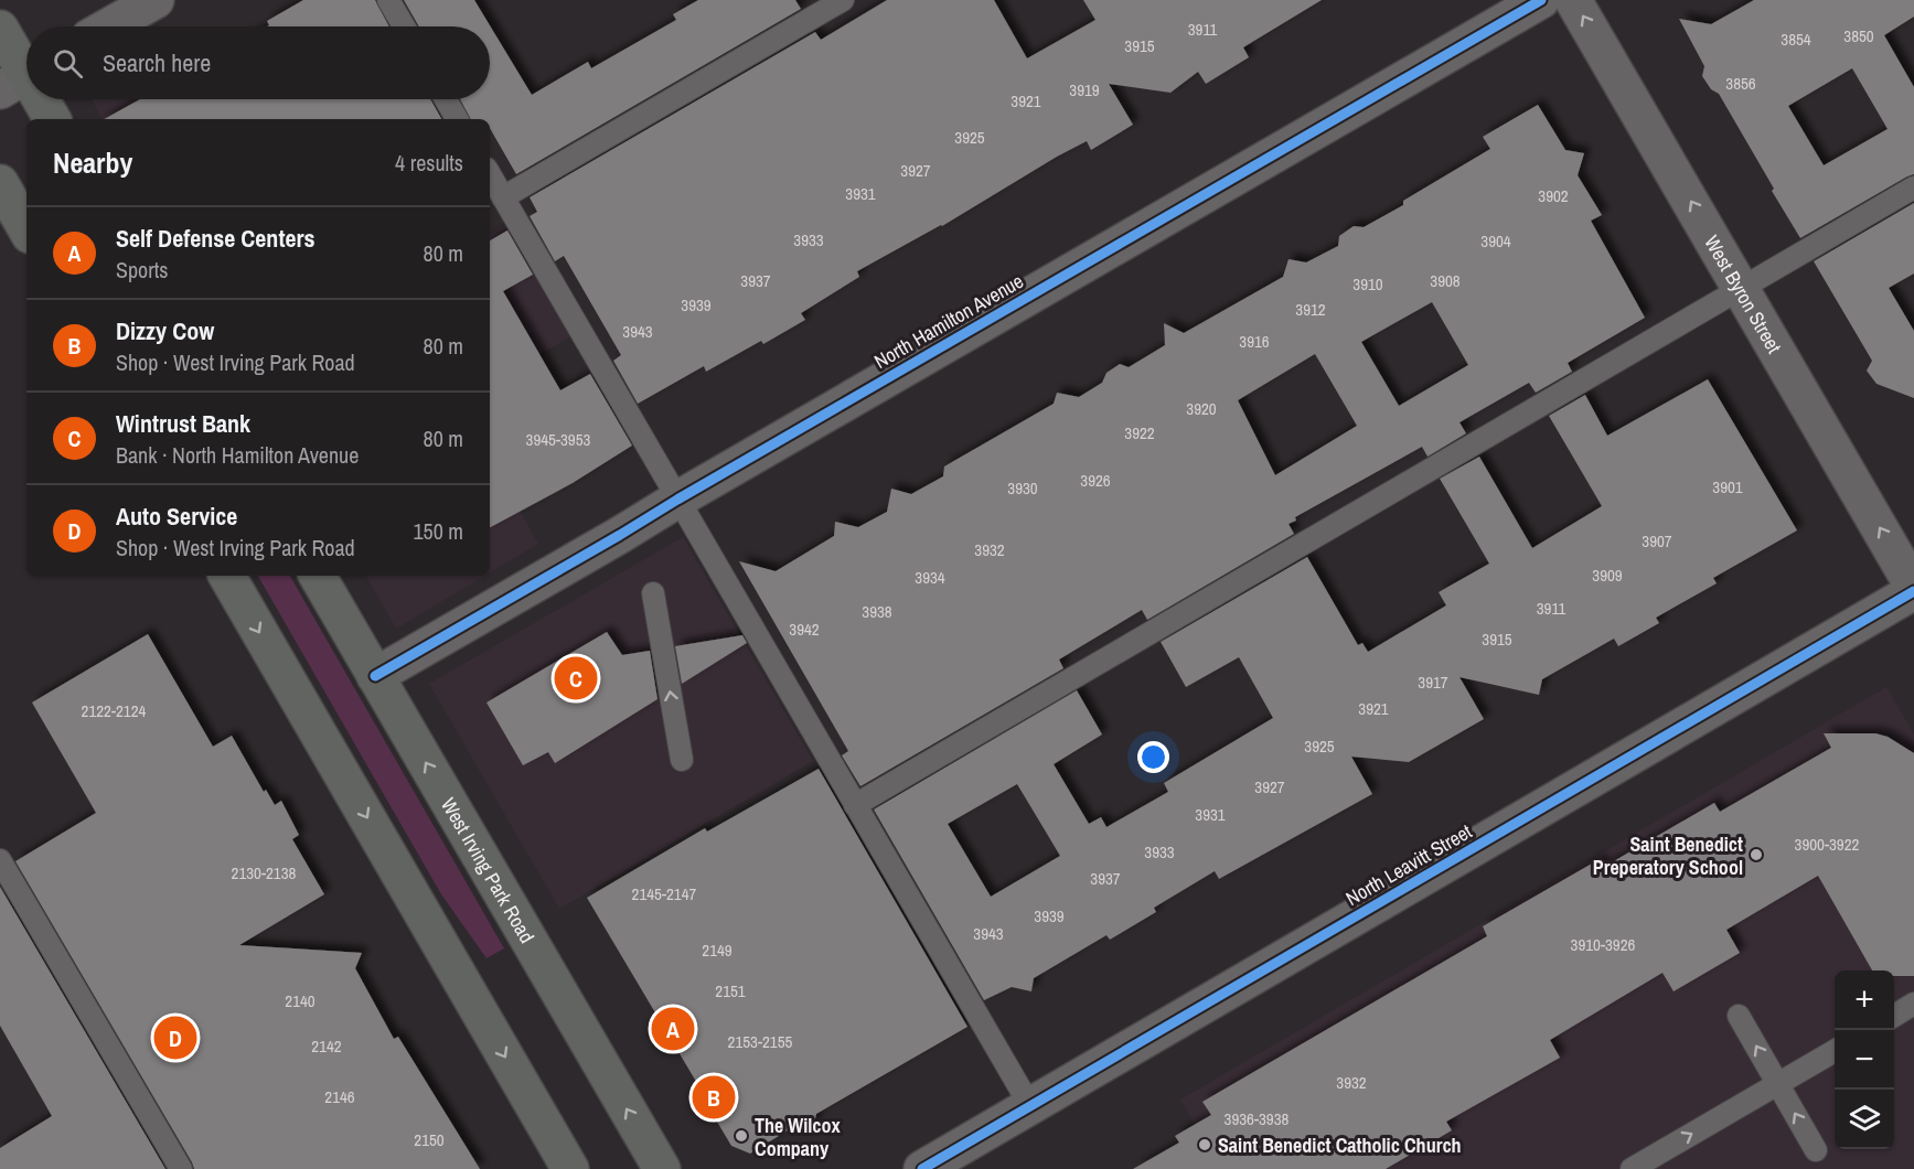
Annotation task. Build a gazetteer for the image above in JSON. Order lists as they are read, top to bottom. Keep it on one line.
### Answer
{"streets":{"main road":["West Irving Park Road"],"street":["West Byron Street","North Hamilton Avenue","North Leavitt Street"]},"crossings":[["West Byron Street","North Leavitt Street"],["North Hamilton Avenue","West Irving Park Road"]],"one_way":["West Byron Street"],"places":["Saint Benedict Preperatory School","The Wilcox Company","Saint Benedict Catholic Church"],"house_numbers":["3911","3850","3854","3915","3856","3919","3921","3925","3927","3931","3902","3933","3904","3937","3908","3910","3939","3912","3943","3916","3920","3922","3945-3953","3926","3901","3930","3907","3932","3909","3934","3911","3938","3942","3915","3917","3921","2122-2124","3925","3927","3931","3900-3922","3933","2130-2138","3937","2145-2147","3939","3943","3910-3926","2149","2151","2140","2153-2155","2142","3932","2146","3936-3938","2150"],"page":{"search":"Search here","heading":["Nearby","4 results"],"list":[{"mark":"A","name":"Self Defense Centers","note":"Sports","value":"80 m"},{"mark":"B","name":"Dizzy Cow","note":"Shop · West Irving Park Road","value":"80 m"},{"mark":"C","name":"Wintrust Bank","note":"Bank · North Hamilton Avenue","value":"80 m"},{"mark":"D","name":"Auto Service","note":"Shop · West Irving Park Road","value":"150 m"}],"pins":["C","A","D","B"],"map_buttons":["+","−"]}}
